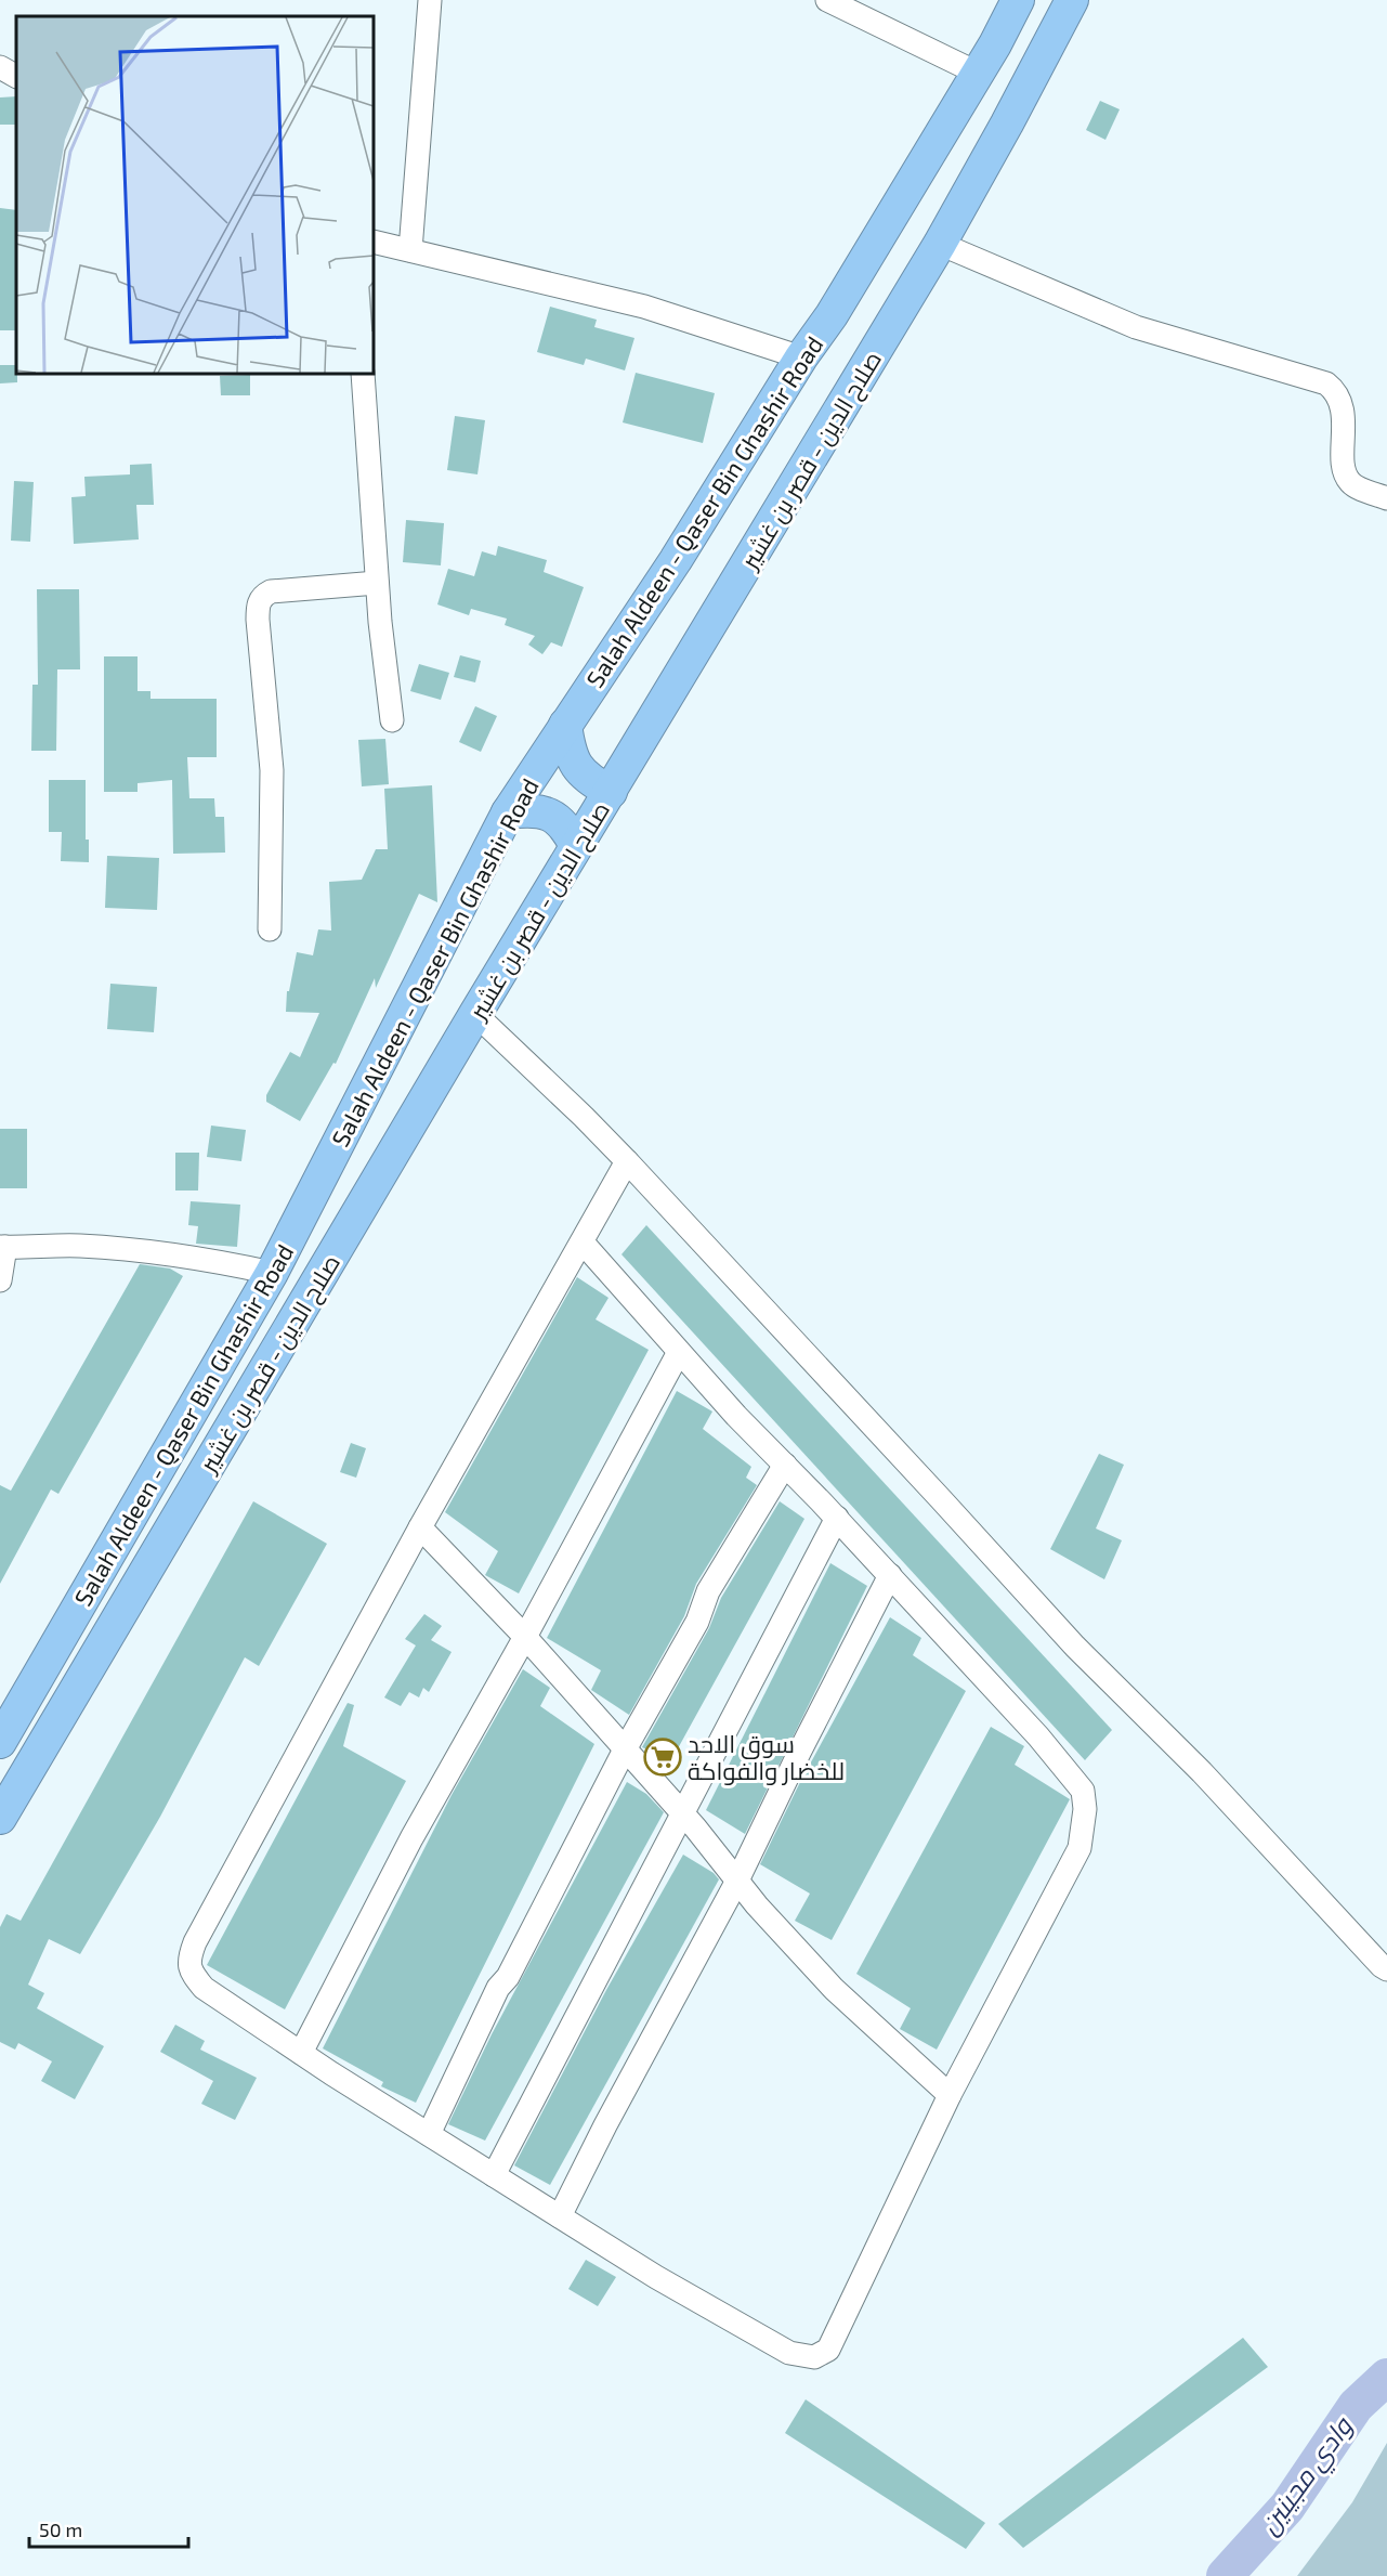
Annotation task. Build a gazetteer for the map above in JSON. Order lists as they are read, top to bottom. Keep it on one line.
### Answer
{"streets":{"highway":["صلاح الدين - قصر بن غشير","Salah Aldeen - Qaser Bin Ghashir Road"]},"water":["وادي مجينين"],"places":{"supermarket":["سوق الاحد للخضار والفواكة"]},"scale_bar":"50 m"}
